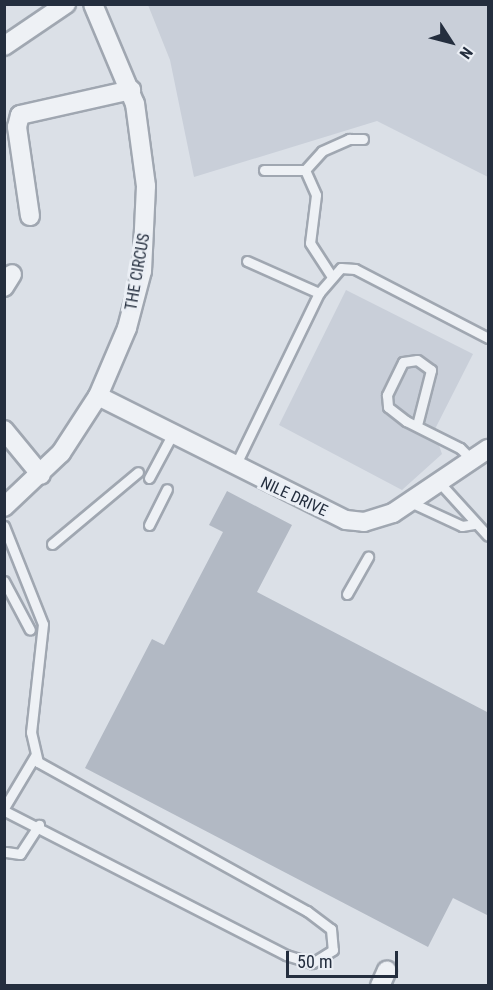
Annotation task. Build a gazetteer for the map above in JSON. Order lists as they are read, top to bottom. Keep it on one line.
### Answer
{"streets":{"street":["THE CIRCUS","NILE DRIVE"]},"crossings":[["THE CIRCUS","NILE DRIVE"]],"scale_bar":"50 m","north":"bottom right"}
